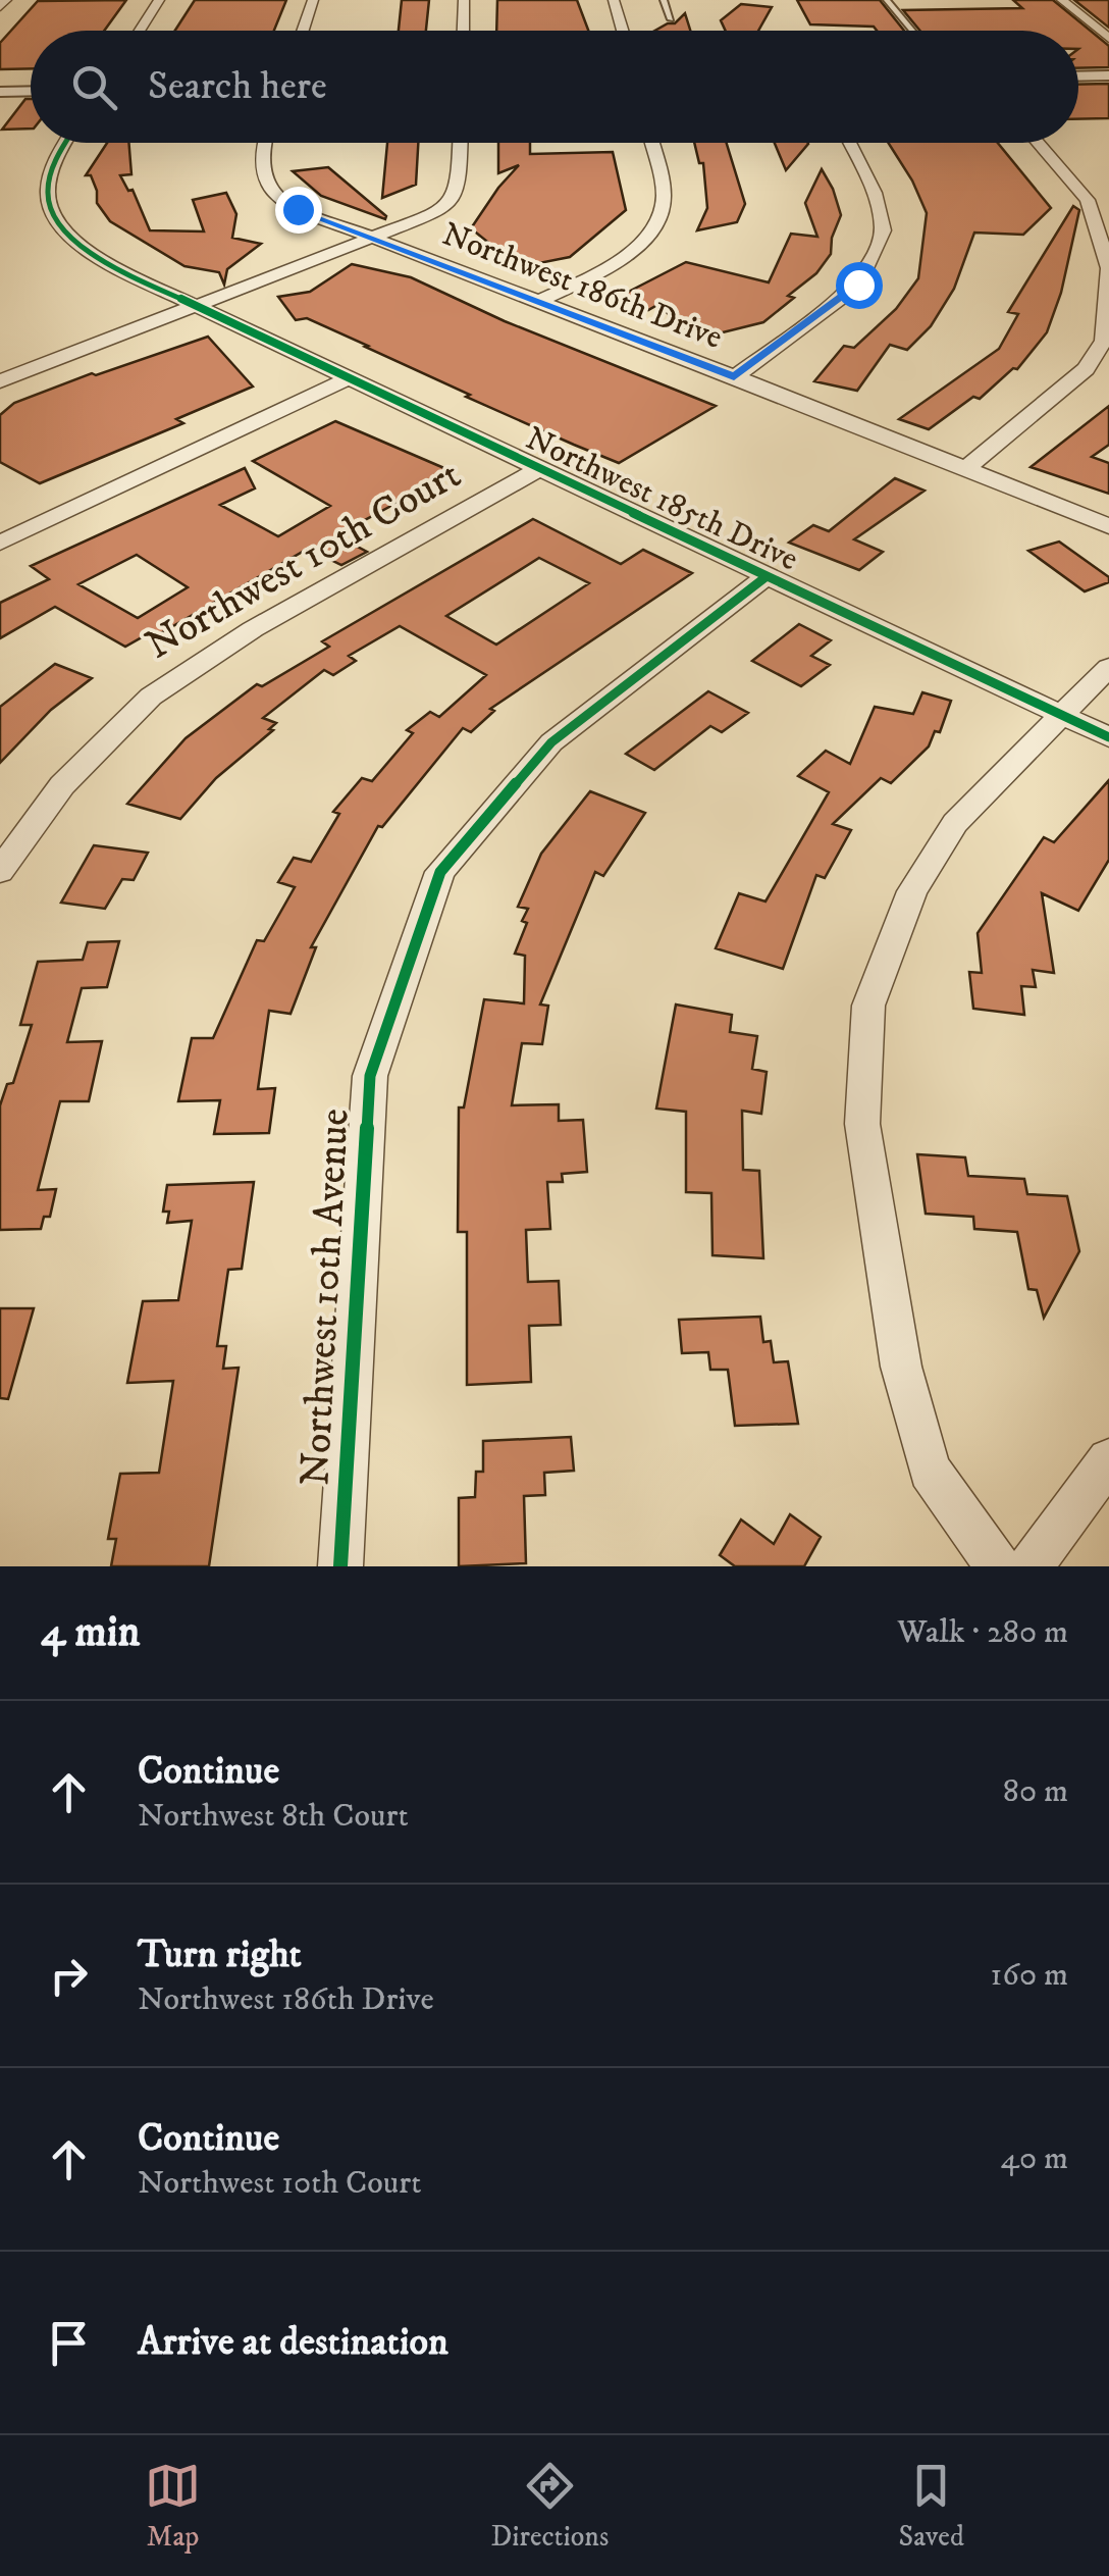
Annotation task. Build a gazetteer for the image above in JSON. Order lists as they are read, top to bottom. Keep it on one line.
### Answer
{"streets":{"street":["Northwest 186th Drive","Northwest 185th Drive","Northwest 10th Court","Northwest 10th Avenue"]},"crossings":[["Northwest 185th Drive","Northwest 10th Court"],["Northwest 185th Drive","Northwest 10th Avenue"]],"page":{"search":"Search here","heading":["4 min","Walk · 280 m"],"list":[["Continue","Northwest 8th Court","80 m"],["Turn right","Northwest 186th Drive","160 m"],["Continue","Northwest 10th Court","40 m"],"Arrive at destination"],"nav":["Map","Directions","Saved"]}}
